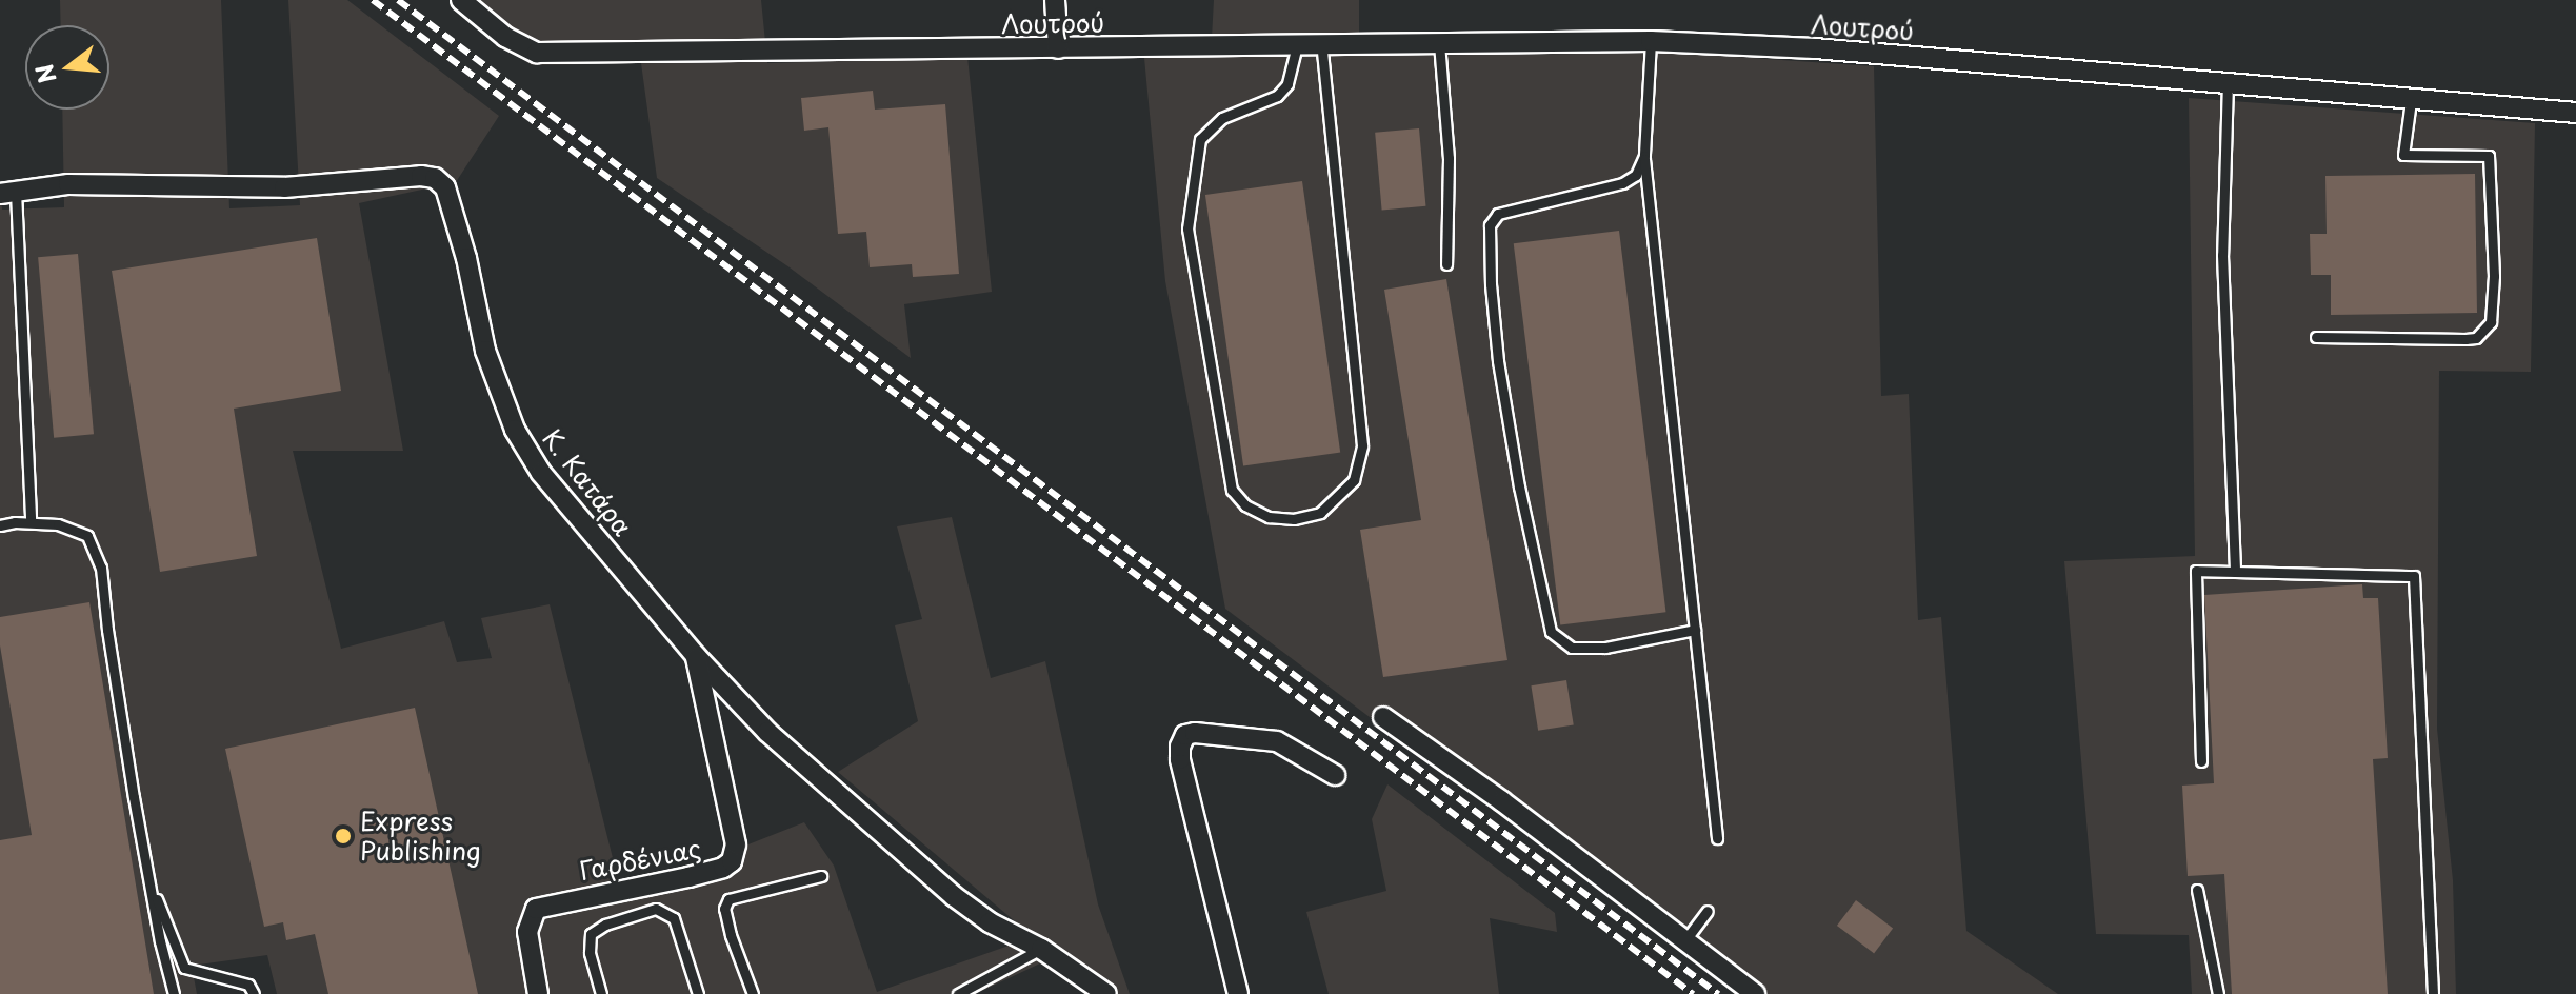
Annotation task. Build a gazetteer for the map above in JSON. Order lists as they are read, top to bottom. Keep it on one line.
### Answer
{"streets":{"street":["Λουτρού","Κ. Κατάρα","Γαρδένιας"]},"crossings":[["Κ. Κατάρα","Γαρδένιας"]],"places":["Express Publishing"],"north":"left"}
